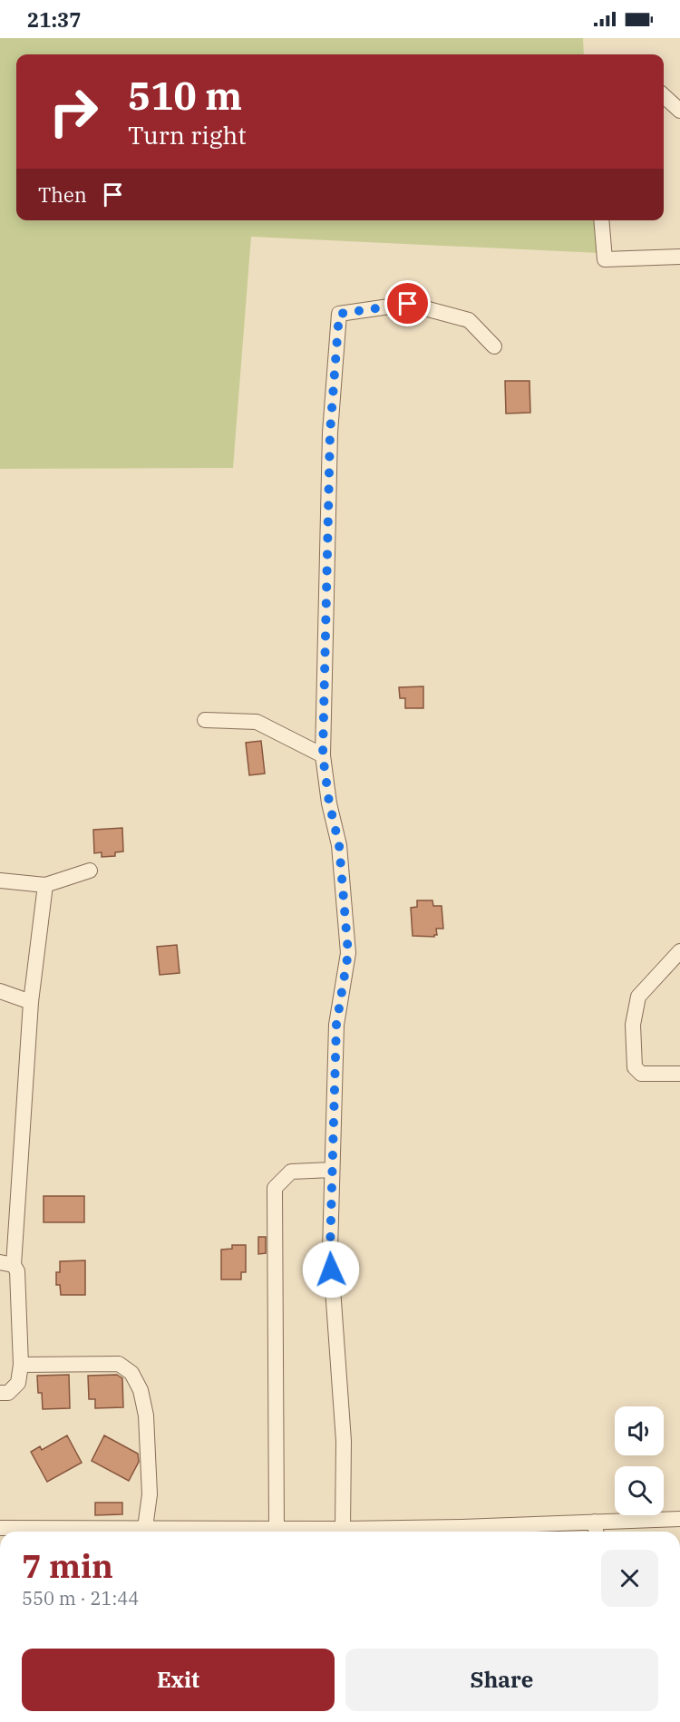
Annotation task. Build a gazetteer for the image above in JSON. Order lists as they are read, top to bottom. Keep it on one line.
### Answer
{"page":{"status":"21:37","turn":["510 m","Turn right"],"then":"Then","heading":["7 min","550 m · 21:44"],"buttons":["Exit","Share"]}}
